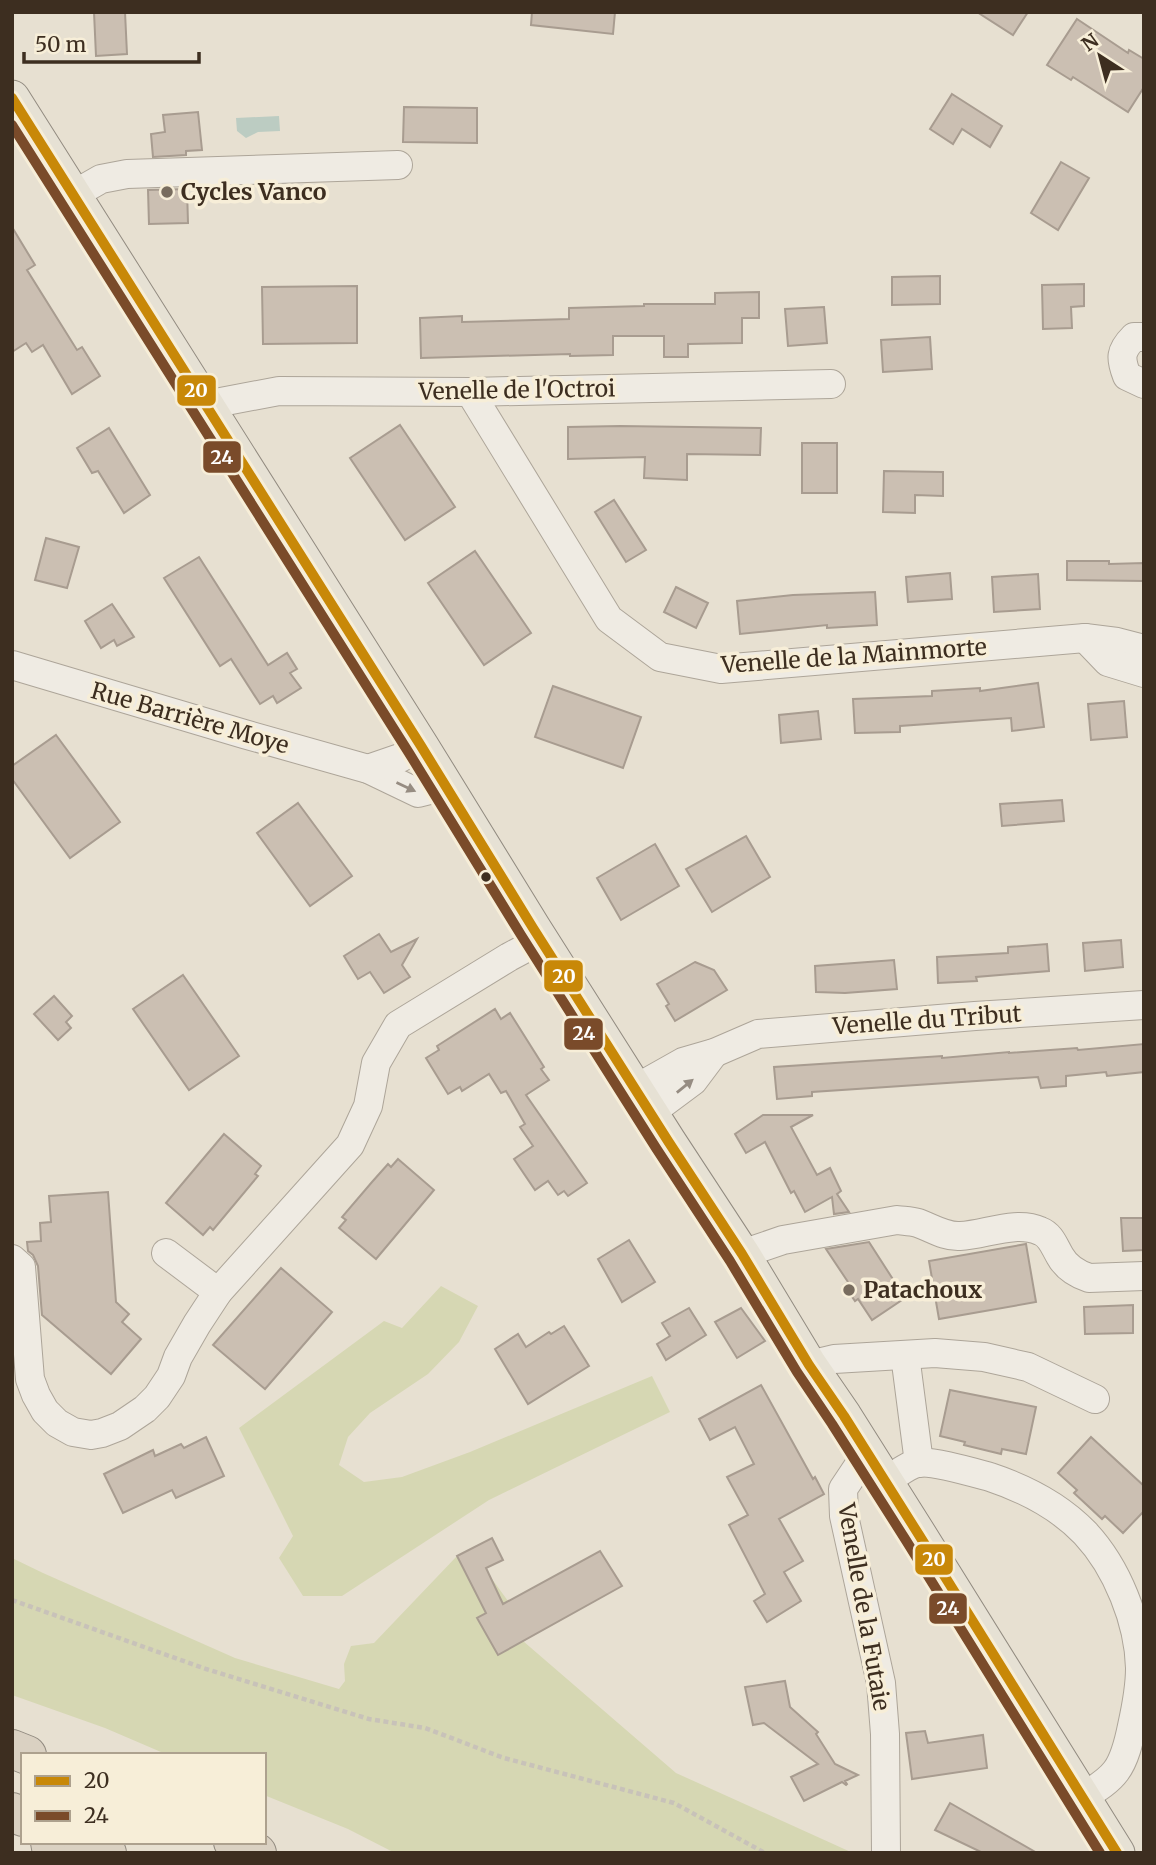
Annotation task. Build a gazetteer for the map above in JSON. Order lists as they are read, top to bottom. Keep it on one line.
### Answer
{"streets":{"street":["Venelle de l'Octroi","Venelle de la Mainmorte","Rue Barrière Moye","Venelle du Tribut","Venelle de la Futaie"]},"crossings":[["Venelle de l'Octroi","Venelle de la Mainmorte"]],"places":["Cycles Vanco","Patachoux"],"lines":["transit line 20","transit line 24"],"legend":["20","24"],"scale_bar":"50 m","north":"top left"}
